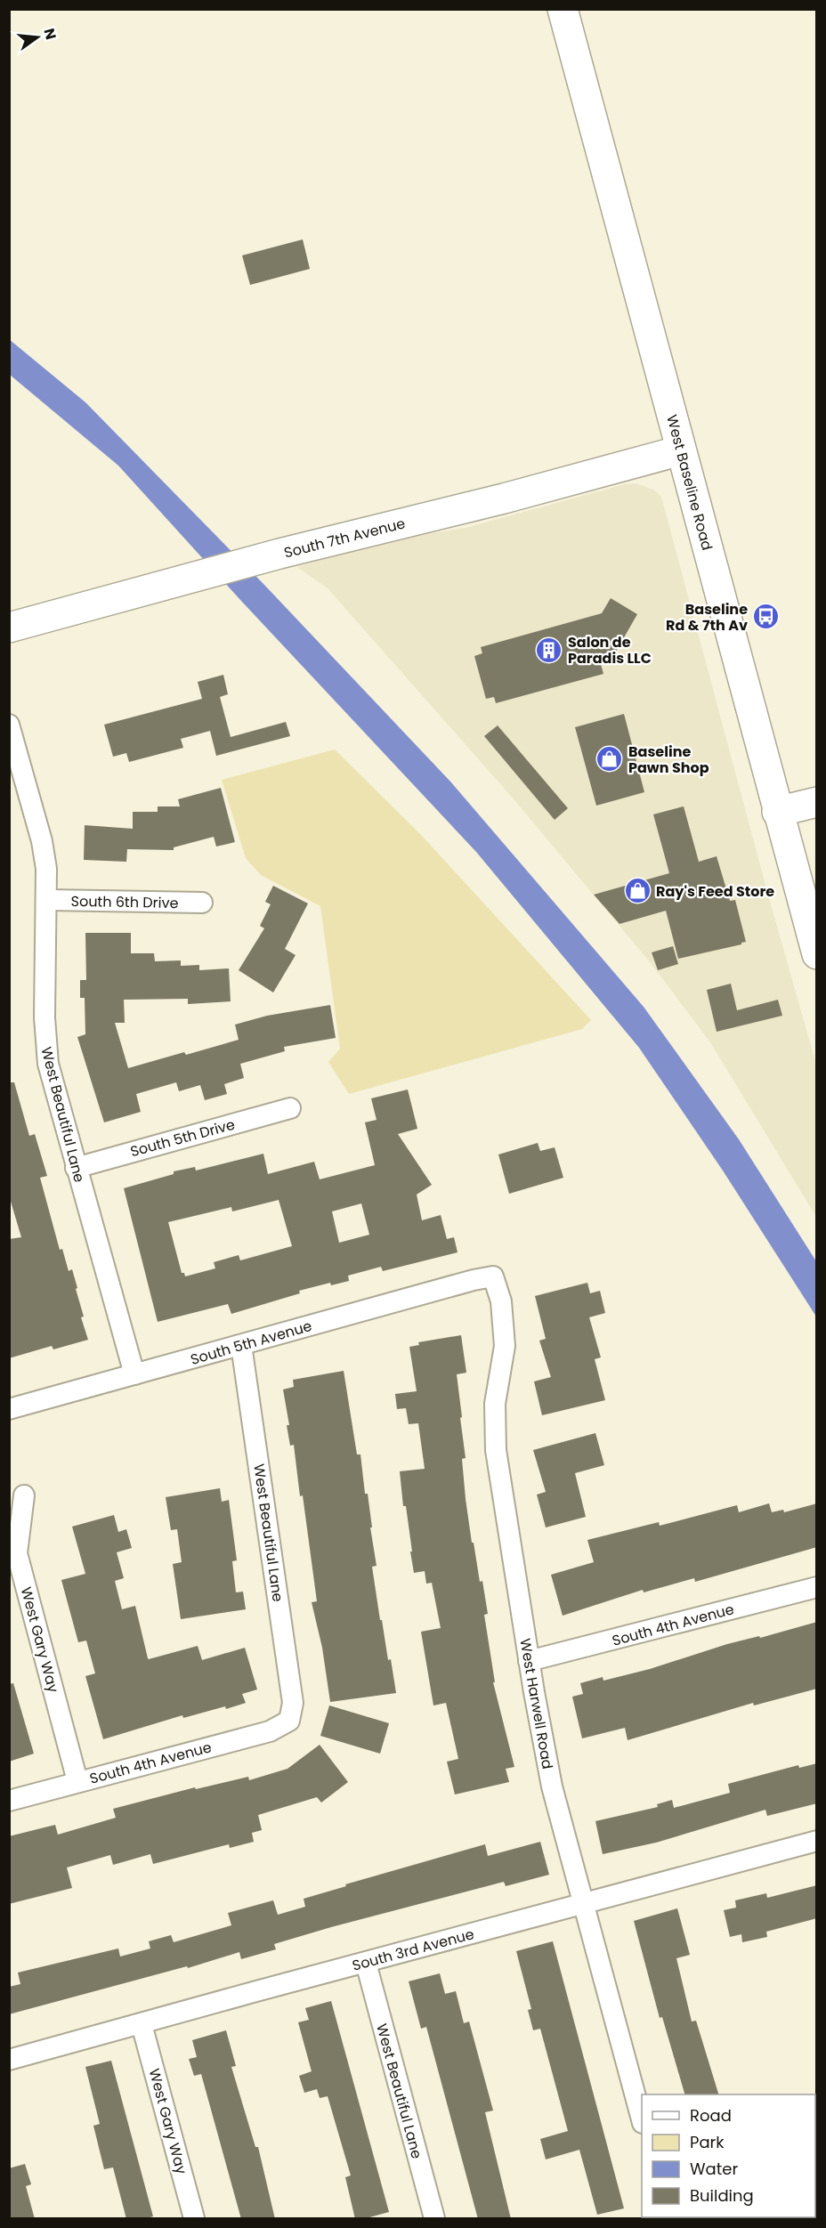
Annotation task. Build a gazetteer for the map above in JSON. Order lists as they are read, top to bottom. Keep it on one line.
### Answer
{"streets":{"main road":["West Baseline Road","South 7th Avenue"],"street":["South 6th Drive","West Beautiful Lane","South 5th Drive","South 5th Avenue","South 4th Avenue","West Gary Way","West Harwell Road","South 3rd Avenue"]},"crossings":[["West Baseline Road","South 7th Avenue"],["South 6th Drive","West Beautiful Lane"],["West Beautiful Lane","South 5th Drive"],["West Beautiful Lane","South 5th Avenue"],["West Beautiful Lane","South 4th Avenue"],["West Beautiful Lane","South 3rd Avenue"],["South 5th Avenue","West Harwell Road"],["South 4th Avenue","West Gary Way"],["South 4th Avenue","West Harwell Road"],["West Gary Way","South 3rd Avenue"],["West Harwell Road","South 3rd Avenue"]],"places":{"bus stop":["Baseline Rd & 7th Av"],"building":["Salon de Paradis LLC"],"shop":["Baseline Pawn Shop","Ray's Feed Store"]},"legend":["Road","Park","Water","Building"],"north":"right"}
